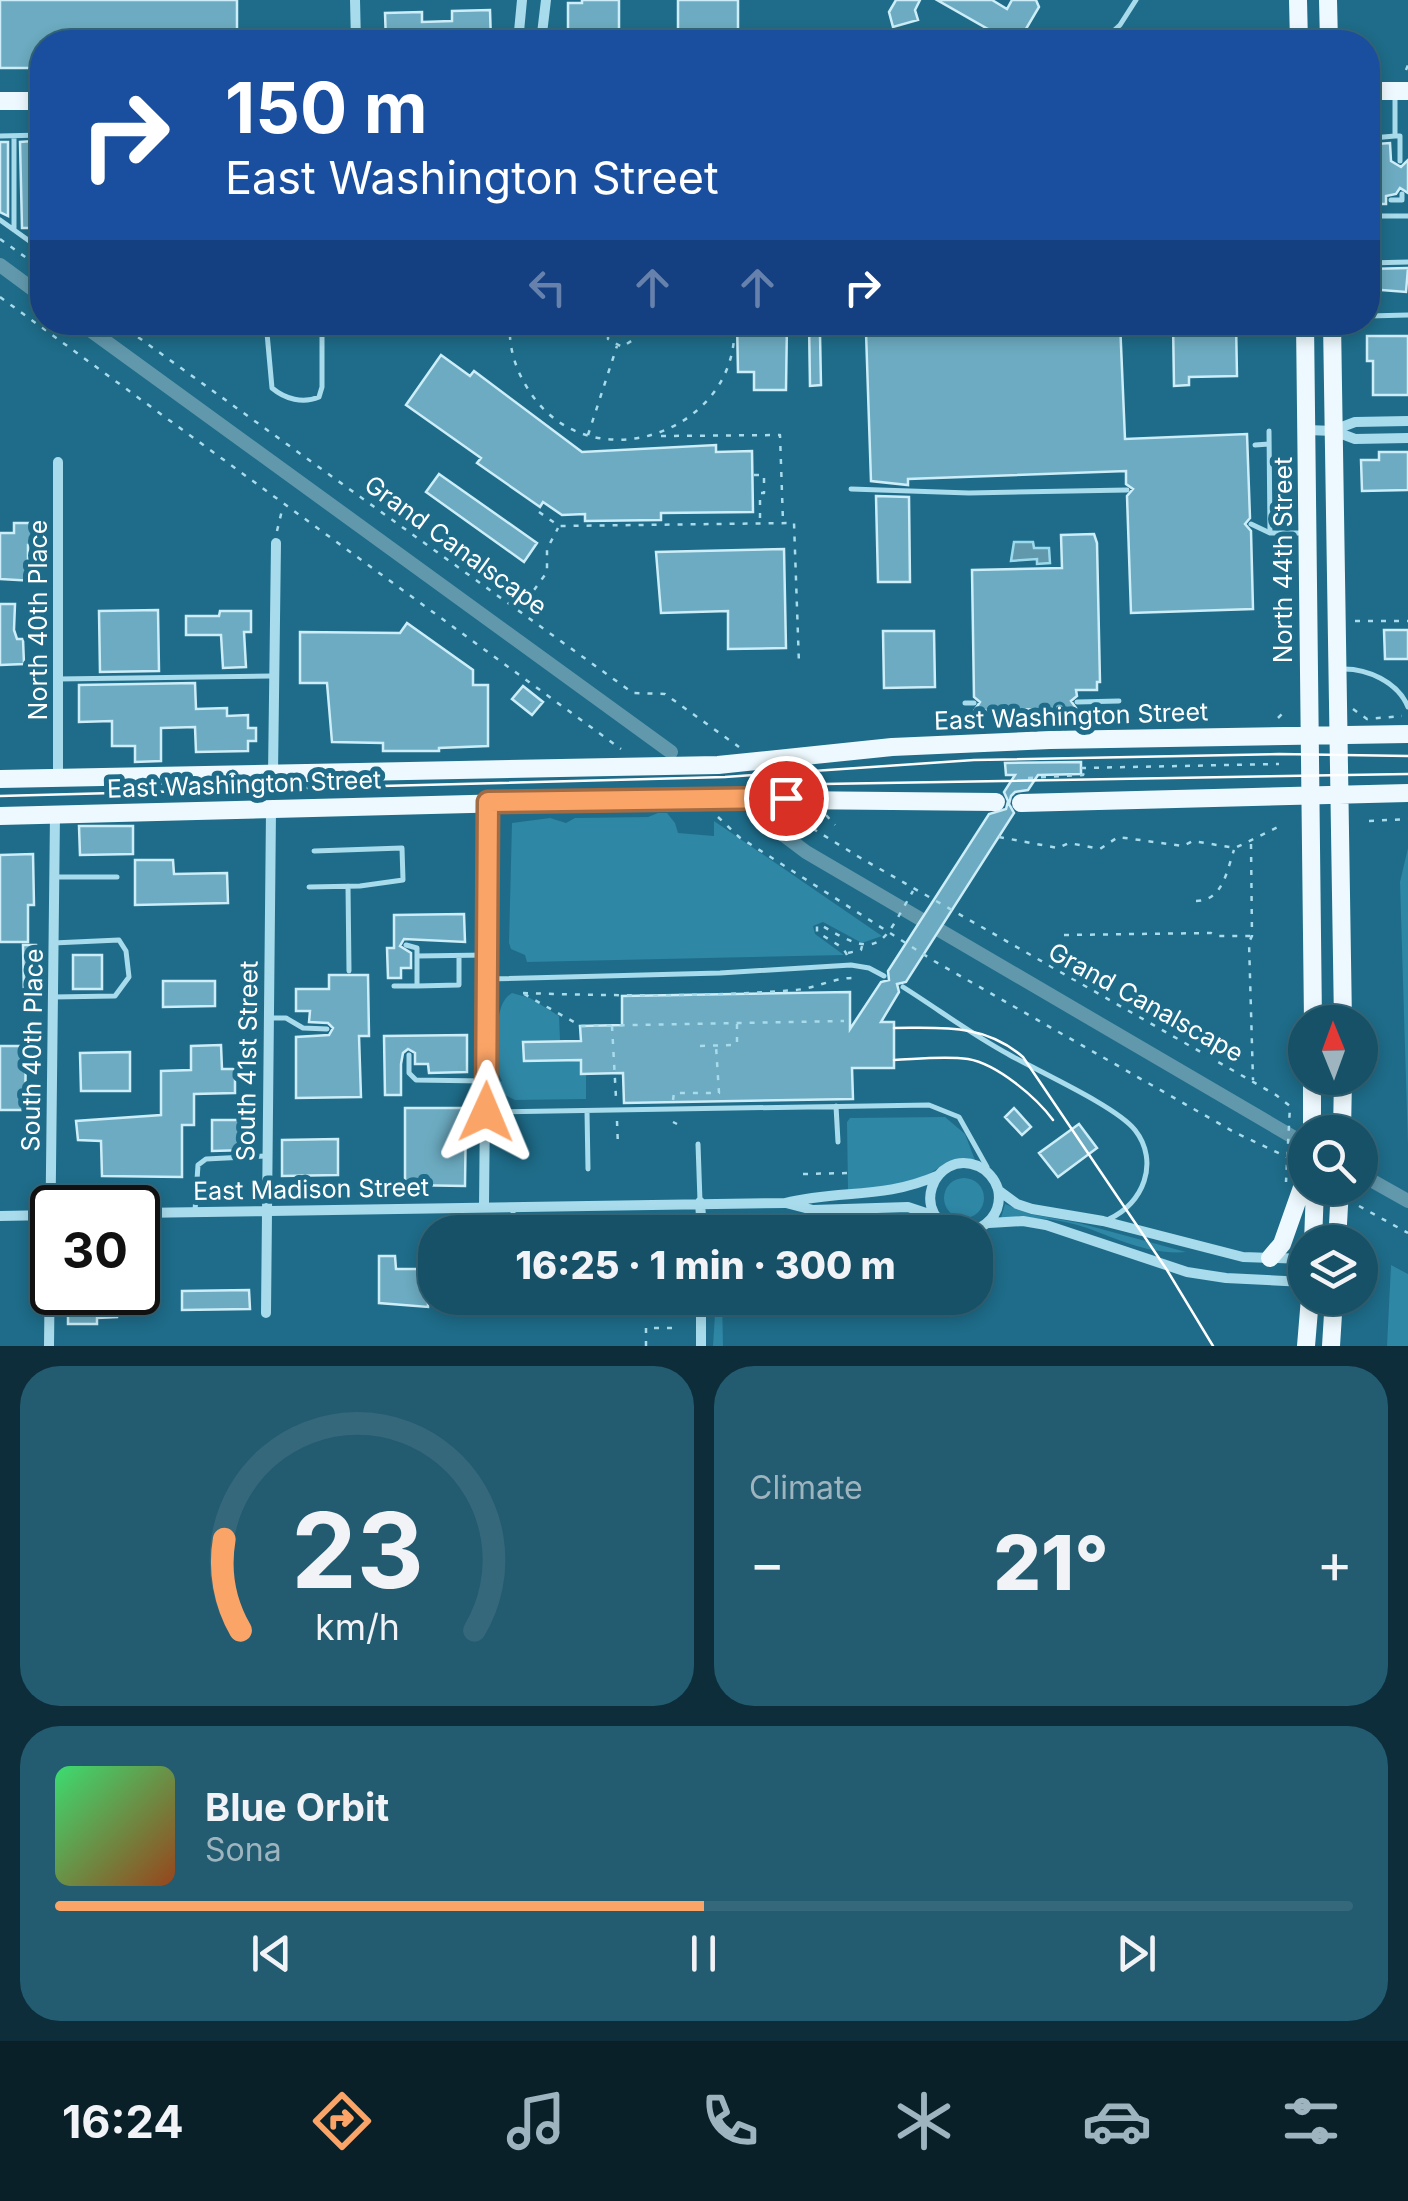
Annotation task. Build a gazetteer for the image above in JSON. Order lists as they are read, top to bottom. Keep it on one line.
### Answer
{"streets":{"main road":["North 44th Street","East Washington Street"],"street":["North 40th Place","South 40th Place","South 41st Street","East Madison Street"],"path":["Grand Canalscape"]},"crossings":[["Grand Canalscape","East Washington Street"],["North 44th Street","East Washington Street"],["North 40th Place","East Washington Street"],["East Washington Street","South 40th Place"],["East Washington Street","South 41st Street"],["South 41st Street","East Madison Street"]],"north":"top","page":{"turn":["150 m","East Washington Street"],"limit":"30","trip":"16:25 · 1 min · 300 m","tile":"Climate","heat":["−","21°","+"],"song":["Blue Orbit","Sona"],"tabs":"16:24","gauge":["23","km/h"]}}
